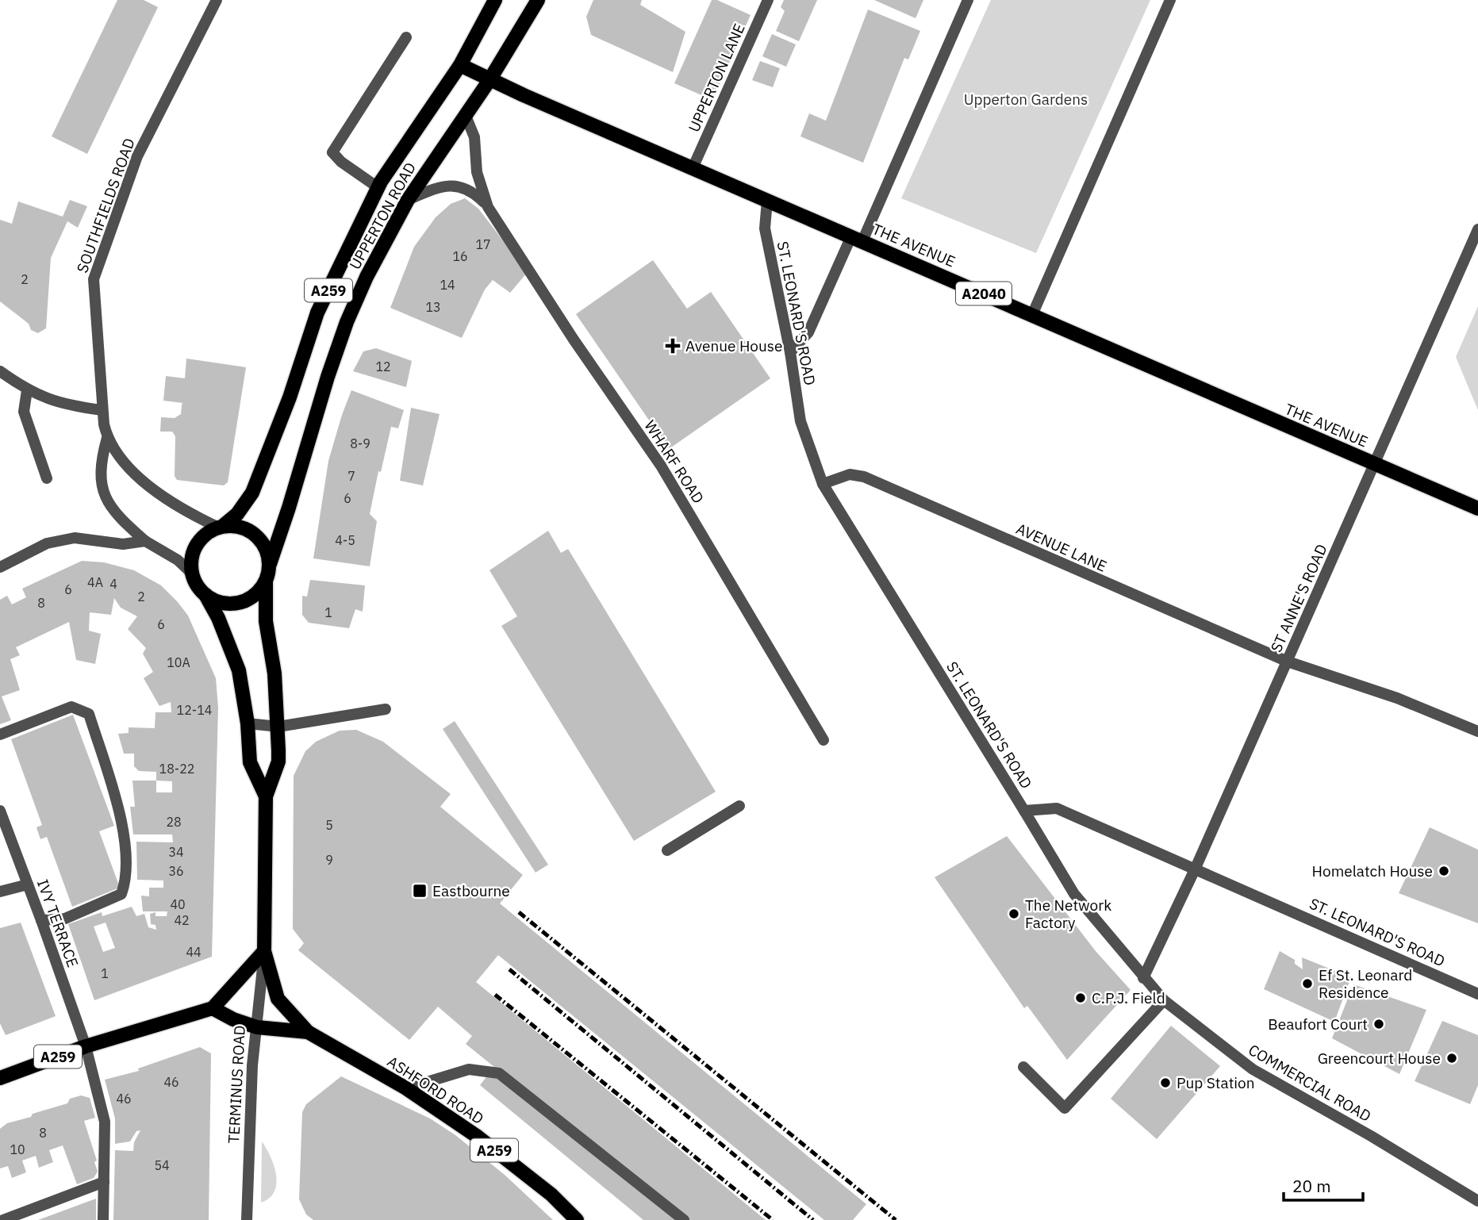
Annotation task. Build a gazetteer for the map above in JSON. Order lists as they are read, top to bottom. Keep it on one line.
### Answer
{"streets":{"main road":["UPPERTON ROAD","THE AVENUE","A259","A2040","TERMINUS ROAD","ASHFORD ROAD"],"street":["UPPERTON LANE","SOUTHFIELDS ROAD","ST. LEONARD'S ROAD","WHARF ROAD","AVENUE LANE","ST ANNE'S ROAD","IVY TERRACE","COMMERCIAL ROAD"]},"crossings":[["UPPERTON LANE","THE AVENUE"],["SOUTHFIELDS ROAD","UPPERTON ROAD"],["SOUTHFIELDS ROAD","TERMINUS ROAD"],["UPPERTON ROAD","THE AVENUE"],["UPPERTON ROAD","WHARF ROAD"],["UPPERTON ROAD","TERMINUS ROAD"],["THE AVENUE","ST. LEONARD'S ROAD"],["THE AVENUE","ST ANNE'S ROAD"],["A259","IVY TERRACE"],["A259","TERMINUS ROAD"],["A259","ASHFORD ROAD"],["ST. LEONARD'S ROAD","AVENUE LANE"],["ST. LEONARD'S ROAD","ST ANNE'S ROAD"],["ST. LEONARD'S ROAD","COMMERCIAL ROAD"],["AVENUE LANE","ST ANNE'S ROAD"],["ST ANNE'S ROAD","COMMERCIAL ROAD"],["TERMINUS ROAD","ASHFORD ROAD"]],"parks":["Upperton Gardens"],"places":{"health":["Avenue House"],"other":["Homelatch House","The Network Factory","Ef St. Leonard Residence","C.P.J. Field","Beaufort Court","Greencourt House","Pup Station"],"transit":["Eastbourne"]},"house_numbers":["17","16","2","14","13","12","8-9","7","6","4-5","4A","4","6","2","8","1","6","10A","12-14","18-22","28","5","34","9","36","40","42","44","1","46","46","8","10","54"],"scale_bar":"20 m"}
